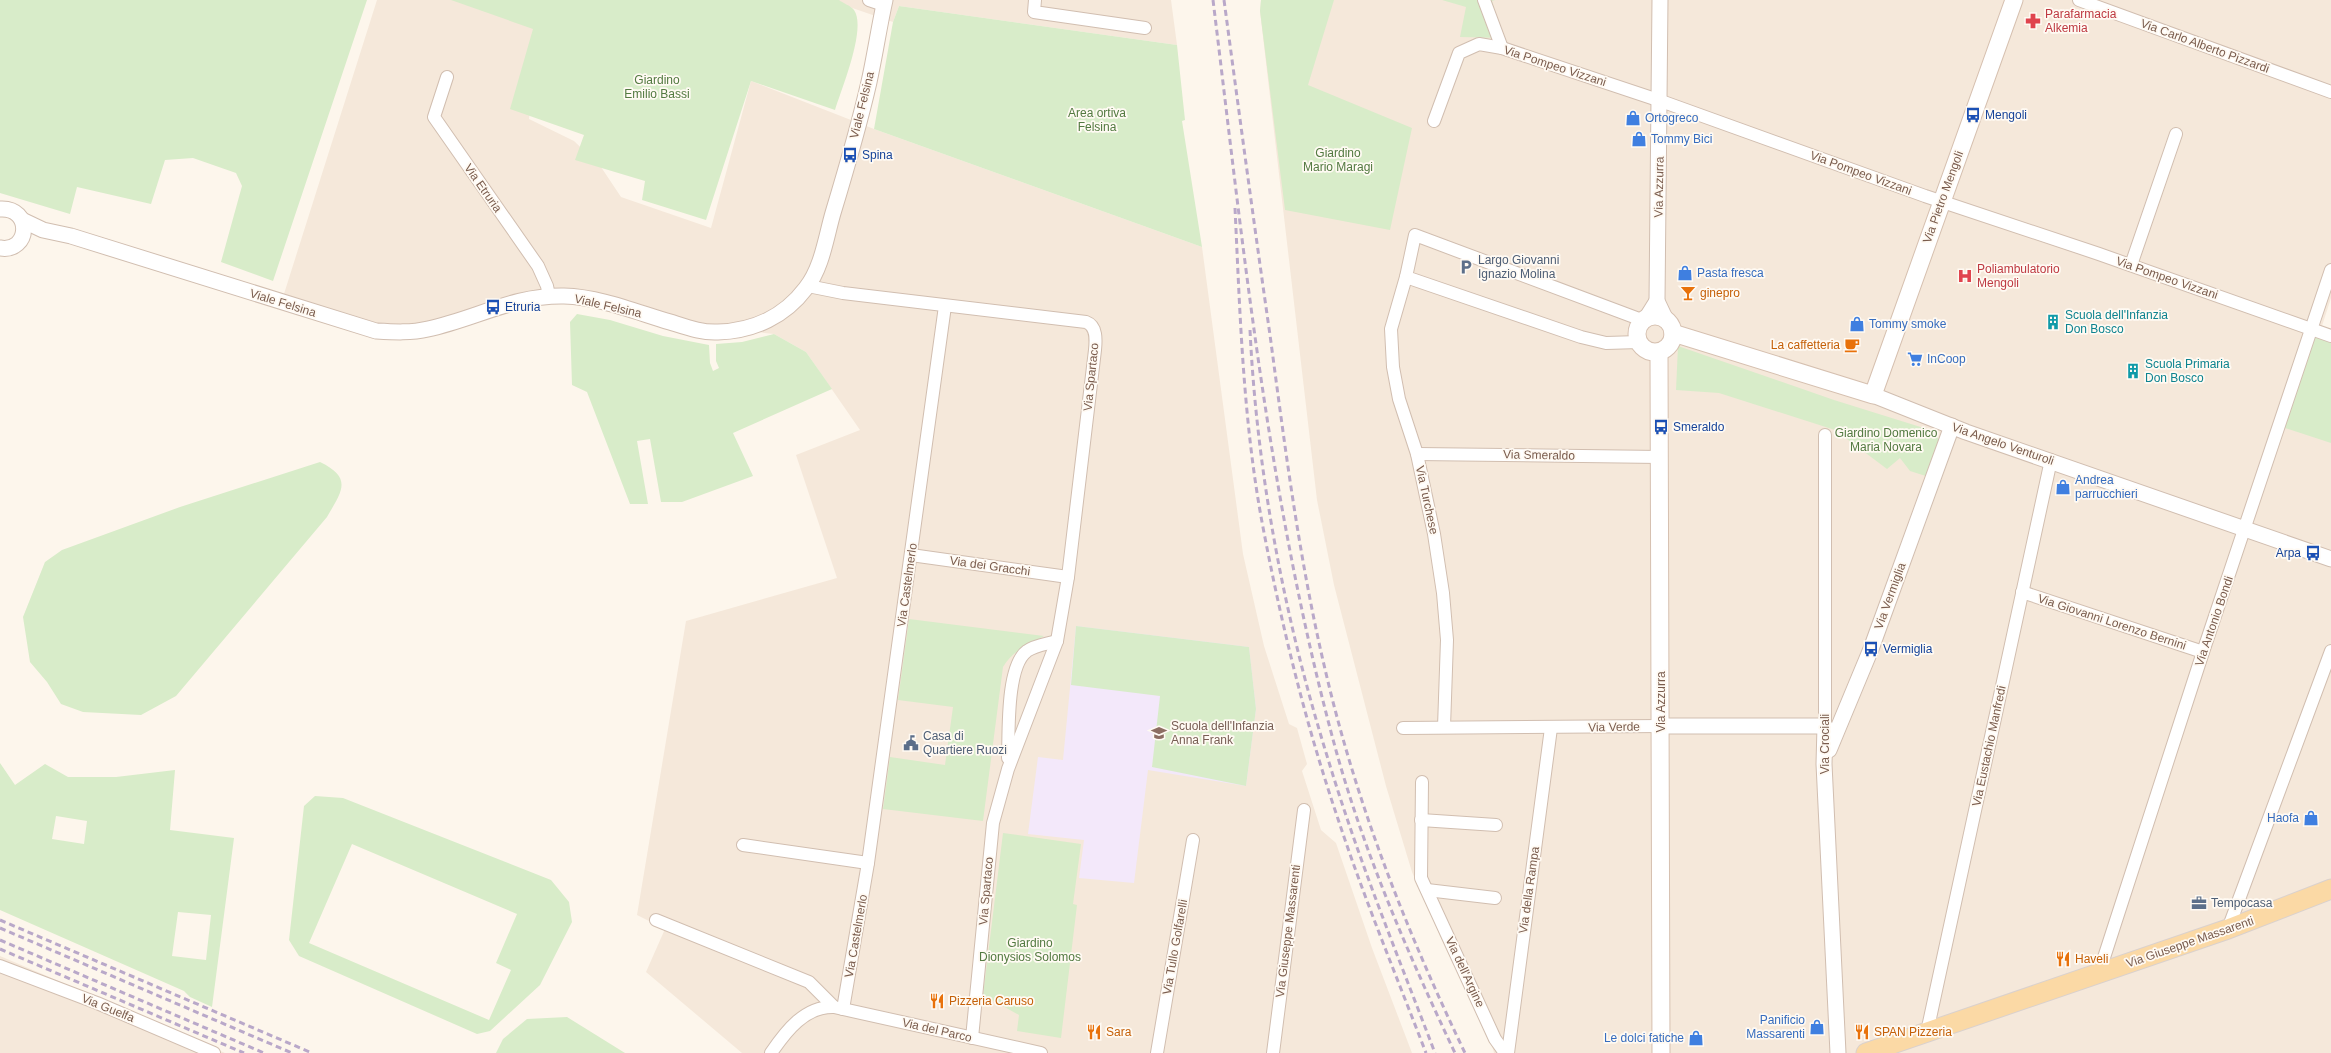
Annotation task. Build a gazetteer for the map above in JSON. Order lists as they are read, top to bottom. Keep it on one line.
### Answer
{"streets":{"main road":["Via Azzurra","Via Pietro Mengoli","Via Angelo Venturoli","Via Giuseppe Massarenti"],"street":["Via Carlo Alberto Pizzardi","Via Pompeo Vizzani","Viale Felsina","Via Etruria","Via Spartaco","Via Smeraldo","Via Turchese","Via dei Gracchi","Via Castelmerlo","Via Vermiglia","Via Antonio Bondi","Via Giovanni Lorenzo Bernini","Via Verde","Via Crociali","Via Eustachio Manfredi","Via della Rampa","Via Tullo Golfarelli","Via dell'Argine","Via Guelfa","Via del Parco"]},"crossings":[["Via Pompeo Vizzani","Via Azzurra"],["Via Pompeo Vizzani","Via Pietro Mengoli"],["Via Pompeo Vizzani","Via Antonio Bondi"],["Viale Felsina","Via Etruria"],["Viale Felsina","Via Spartaco"],["Via Azzurra","Via Angelo Venturoli"],["Via Azzurra","Via Smeraldo"],["Via Azzurra","Via Verde"],["Via Pietro Mengoli","Via Angelo Venturoli"],["Via Spartaco","Via dei Gracchi"],["Via Spartaco","Via Castelmerlo"],["Via Spartaco","Via del Parco"],["Via Angelo Venturoli","Via Vermiglia"],["Via Angelo Venturoli","Via Antonio Bondi"],["Via Angelo Venturoli","Via Eustachio Manfredi"],["Via Smeraldo","Via Turchese"],["Via Turchese","Via Verde"],["Via dei Gracchi","Via Castelmerlo"],["Via Castelmerlo","Via del Parco"],["Via Vermiglia","Via Crociali"],["Via Antonio Bondi","Via Giovanni Lorenzo Bernini"],["Via Antonio Bondi","Via Giuseppe Massarenti"],["Via Giovanni Lorenzo Bernini","Via Eustachio Manfredi"],["Via Verde","Via Crociali"],["Via Verde","Via della Rampa"],["Via Eustachio Manfredi","Via Giuseppe Massarenti"],["Via della Rampa","Via dell'Argine"]],"parks":["Giardino Emilio Bassi","Area ortiva Felsina","Giardino Mario Maragi","Giardino Domenico Maria Novara","Giardino Dionysios Solomos"],"places":{"pharmacy":["Parafarmacia Alkemia"],"bus stop":["Mengoli","Spina","Etruria","Smeraldo","Arpa","Vermiglia"],"shop":["Ortogreco","Tommy Bici","Pasta fresca","Tommy smoke","Andrea parrucchieri","Haofa","Panificio Massarenti","Le dolci fatiche"],"parking":["Largo Giovanni Ignazio Molina"],"hospital":["Poliambulatorio Mengoli"],"bar":["ginepro"],"building":["Scuola dell'Infanzia Don Bosco","Scuola Primaria Don Bosco"],"cafe":["La caffetteria"],"supermarket":["InCoop"],"school or university":["Scuola dell'Infanzia Anna Frank"],"public building":["Casa di Quartiere Ruozi"],"office":["Tempocasa"],"restaurant":["Haveli","Pizzeria Caruso","Sara","SPAN Pizzeria"]}}
